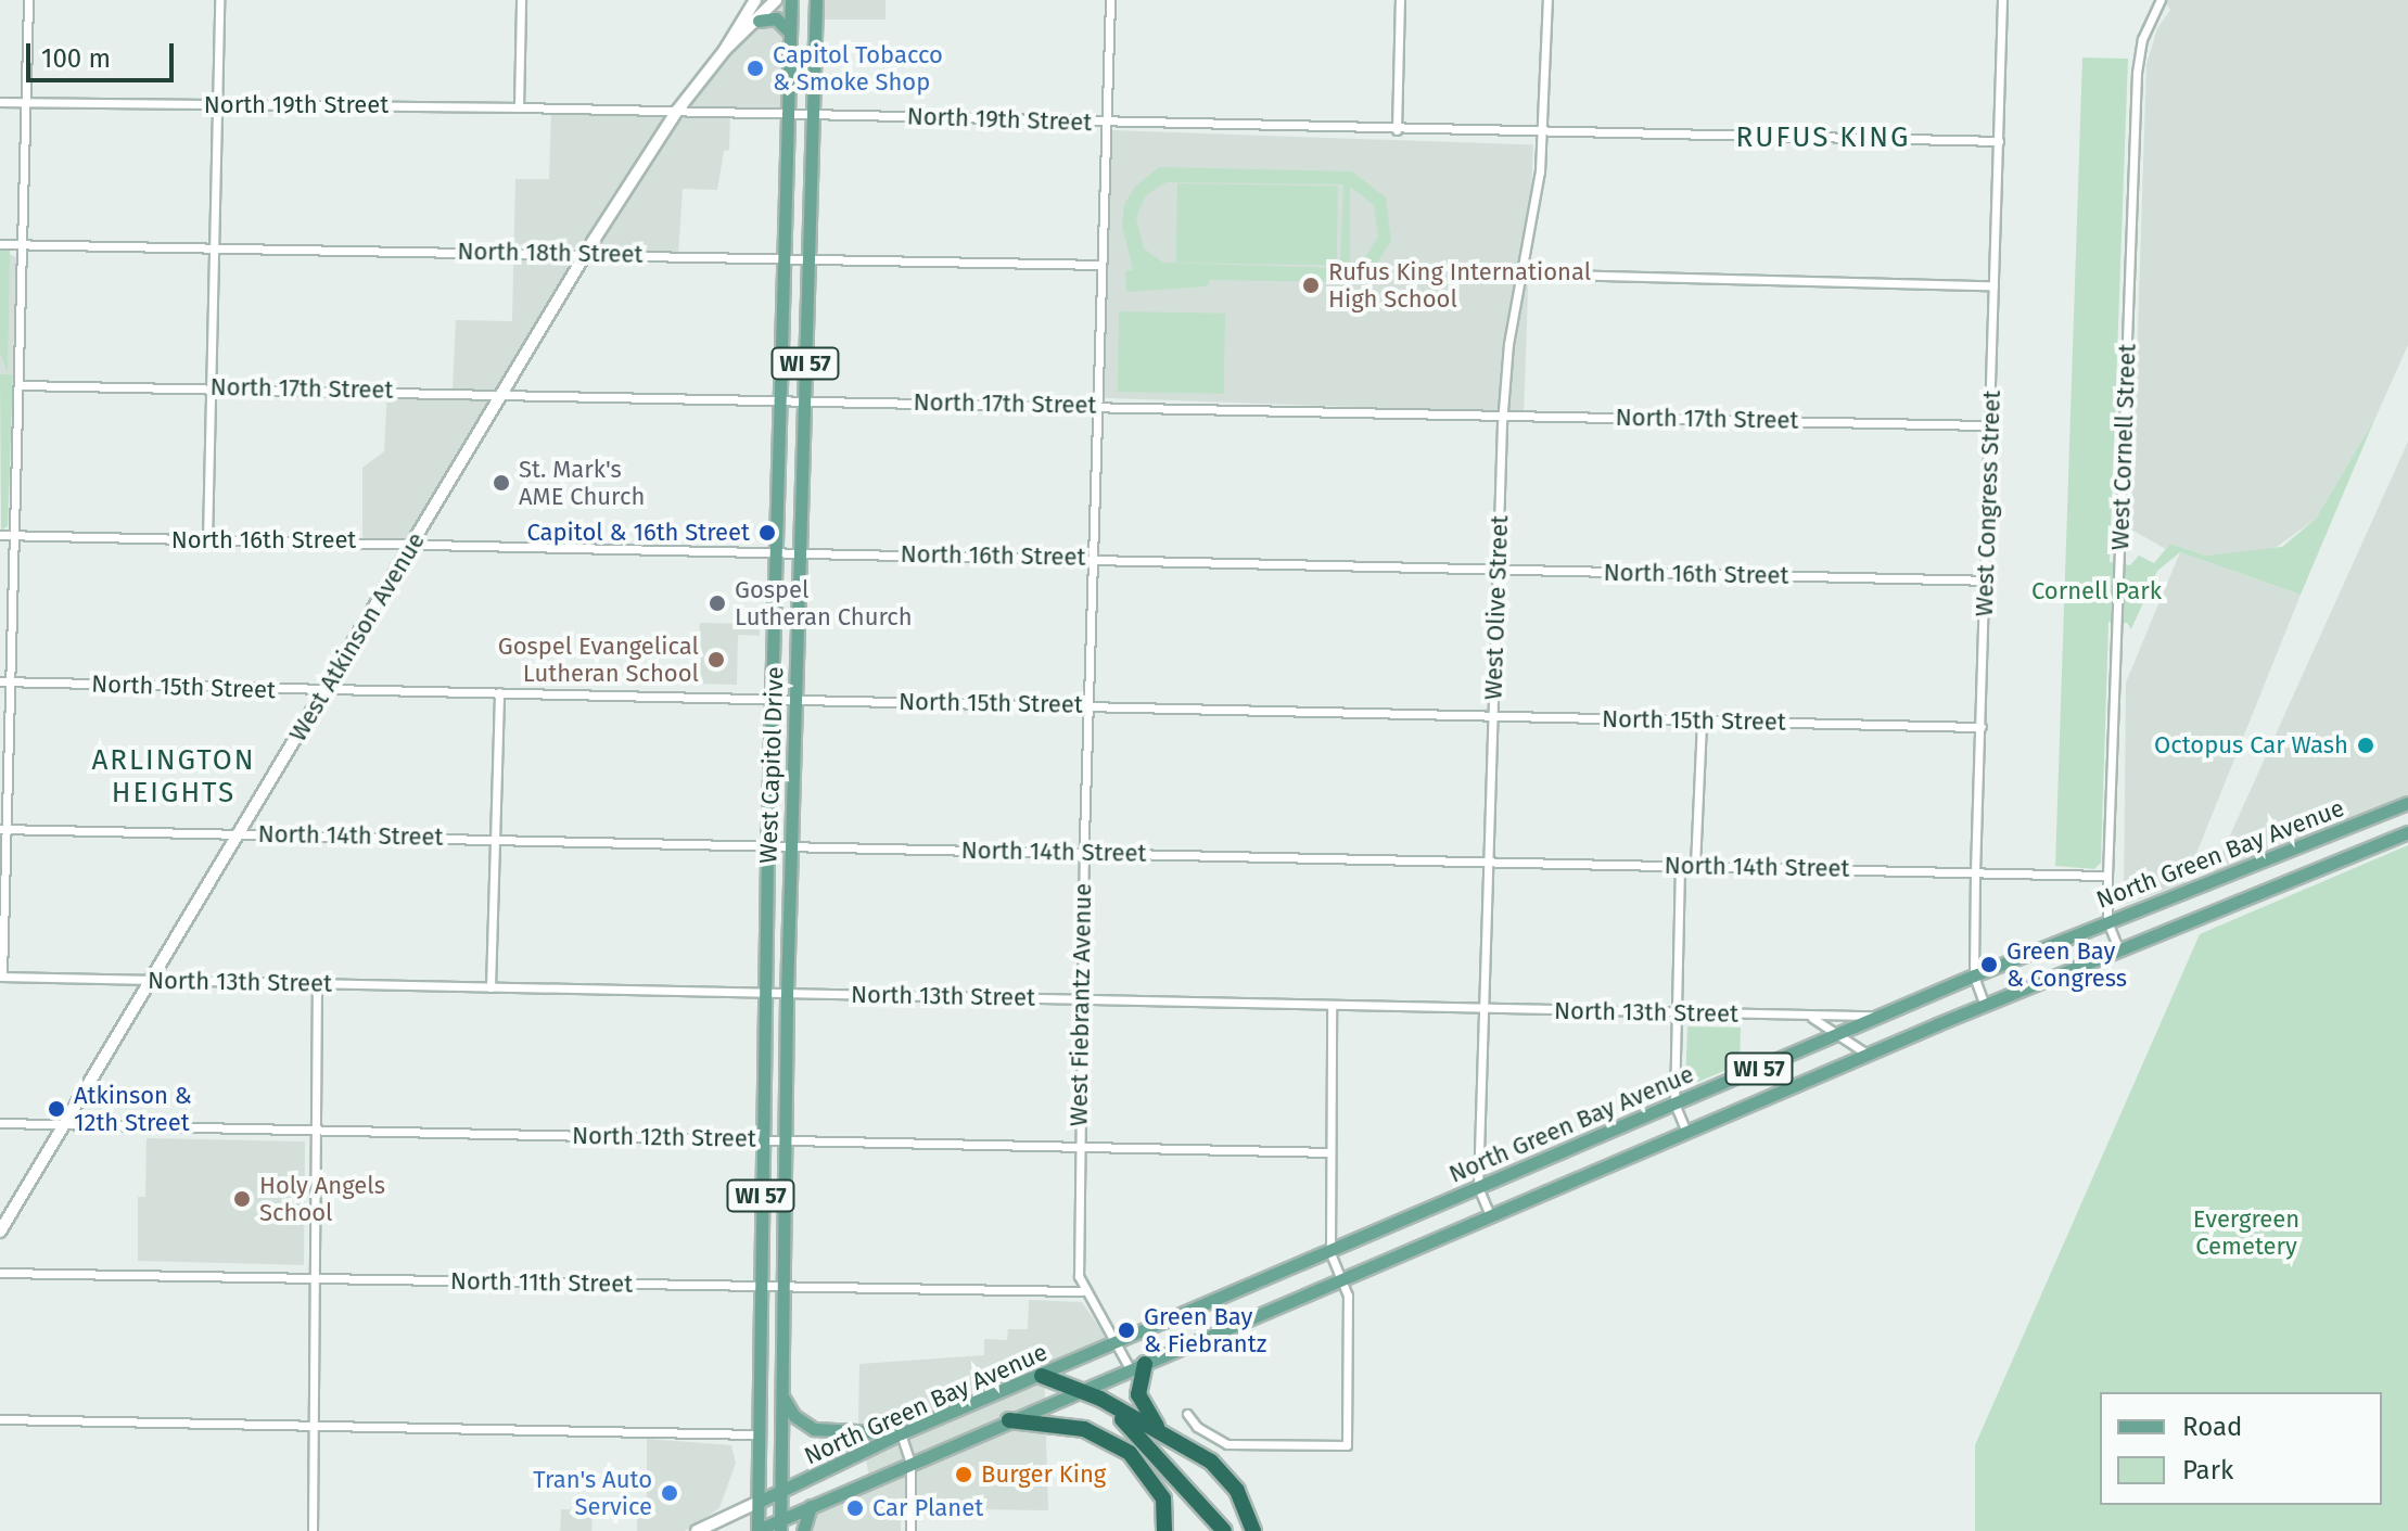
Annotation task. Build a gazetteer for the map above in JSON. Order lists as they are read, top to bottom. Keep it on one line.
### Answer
{"streets":{"main road":["WI 57","West Capitol Drive","North Green Bay Avenue"],"street":["North 19th Street","North 18th Street","North 17th Street","West Cornell Street","West Congress Street","North 16th Street","West Olive Street","West Atkinson Avenue","North 15th Street","North 14th Street","North 13th Street","West Fiebrantz Avenue","North 12th Street","North 11th Street"]},"crossings":[["North 19th Street","West Congress Street"],["North 19th Street","West Olive Street"],["North 19th Street","West Atkinson Avenue"],["North 19th Street","West Capitol Drive"],["North 19th Street","West Fiebrantz Avenue"],["North 18th Street","West Atkinson Avenue"],["North 18th Street","West Capitol Drive"],["North 18th Street","West Fiebrantz Avenue"],["WI 57","West Capitol Drive"],["WI 57","North Green Bay Avenue"],["North 17th Street","West Congress Street"],["North 17th Street","West Olive Street"],["North 17th Street","West Atkinson Avenue"],["North 17th Street","West Capitol Drive"],["North 17th Street","West Fiebrantz Avenue"],["West Cornell Street","North 14th Street"],["West Cornell Street","North Green Bay Avenue"],["West Congress Street","North 16th Street"],["West Congress Street","North 15th Street"],["West Congress Street","North 14th Street"],["West Congress Street","North Green Bay Avenue"],["North 16th Street","West Olive Street"],["North 16th Street","West Atkinson Avenue"],["North 16th Street","West Capitol Drive"],["North 16th Street","West Fiebrantz Avenue"],["West Olive Street","North 15th Street"],["West Olive Street","North 14th Street"],["West Olive Street","North Green Bay Avenue"],["West Olive Street","North 13th Street"],["West Atkinson Avenue","North 15th Street"],["West Atkinson Avenue","North 14th Street"],["West Atkinson Avenue","North 13th Street"],["West Atkinson Avenue","North 12th Street"],["North 15th Street","West Capitol Drive"],["North 15th Street","West Fiebrantz Avenue"],["West Capitol Drive","North 14th Street"],["West Capitol Drive","North Green Bay Avenue"],["West Capitol Drive","North 13th Street"],["West Capitol Drive","North 12th Street"],["West Capitol Drive","North 11th Street"],["North 14th Street","West Fiebrantz Avenue"],["North Green Bay Avenue","North 13th Street"],["North 13th Street","West Fiebrantz Avenue"],["West Fiebrantz Avenue","North 12th Street"],["West Fiebrantz Avenue","North 11th Street"]],"districts":["RUFUS KING","ARLINGTON HEIGHTS"],"parks":["Cornell Park","Evergreen Cemetery"],"places":["Capitol Tobacco & Smoke Shop","Rufus King International High School","St. Mark's AME Church","Capitol & 16th Street","Gospel Lutheran Church","Gospel Evangelical Lutheran School","Octopus Car Wash","Green Bay & Congress","Atkinson & 12th Street","Holy Angels School","Green Bay & Fiebrantz","Burger King","Tran's Auto Service","Car Planet"],"legend":["Road","Park"],"scale_bar":"100 m"}
